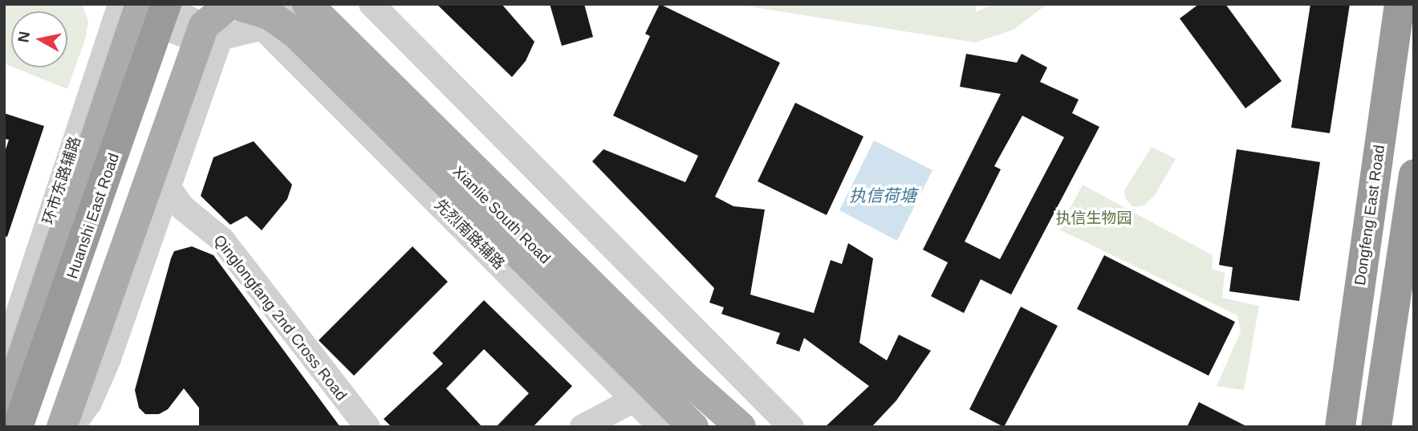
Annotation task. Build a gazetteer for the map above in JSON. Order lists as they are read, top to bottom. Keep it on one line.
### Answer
{"streets":{"highway":["Dongfeng East Road","Huanshi East Road"],"main road":["Xianlie South Road"],"street":["环市东路辅路","先烈南路辅路","Qinglongfang 2nd Cross Road"]},"water":["执信荷塘"],"parks":["执信生物园"],"north":"left"}
